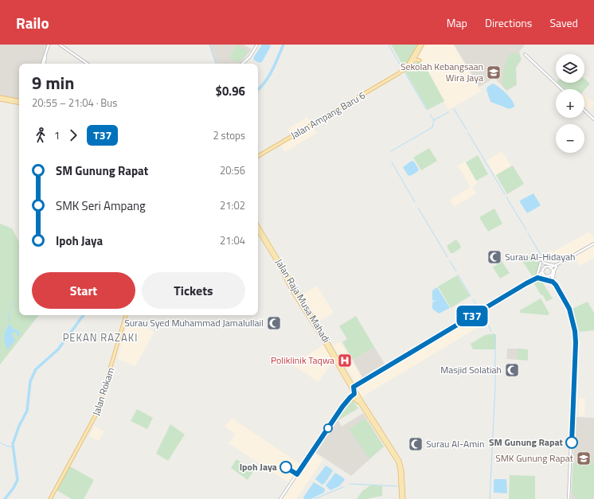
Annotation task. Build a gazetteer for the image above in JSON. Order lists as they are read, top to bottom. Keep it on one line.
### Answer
{"streets":{"main road":["Jalan Ampang Baru 6","Jalan Raja Musa Mahadi","Jalan Rokam"]},"districts":["PEKAN RAZAKI"],"places":{"school or university":["Sekolah Kebangsaan Wira Jaya","SMK Gunung Rapat"],"mosque":["Surau Al-Hidayah","Surau Syed Muhammad Jamalullail","Masjid Solatiah","Surau Al-Amin"],"hospital":["Poliklinik Taqwa"],"other":["SM Gunung Rapat","Ipoh Jaya"]},"lines":["bus line T37"],"page":{"header":"Railo","nav":["Map","Directions","Saved"],"on_map":"T37","map_buttons":["+","−"],"heading":["9 min","20:55 – 21:04 · Bus","$0.96"],"legs":["1","T37","2 stops"],"list":[{"name":"SM Gunung Rapat","value":"20:56"},{"name":"SMK Seri Ampang","value":"21:02"},{"name":"Ipoh Jaya","value":"21:04"}],"buttons":["Start","Tickets"]}}
